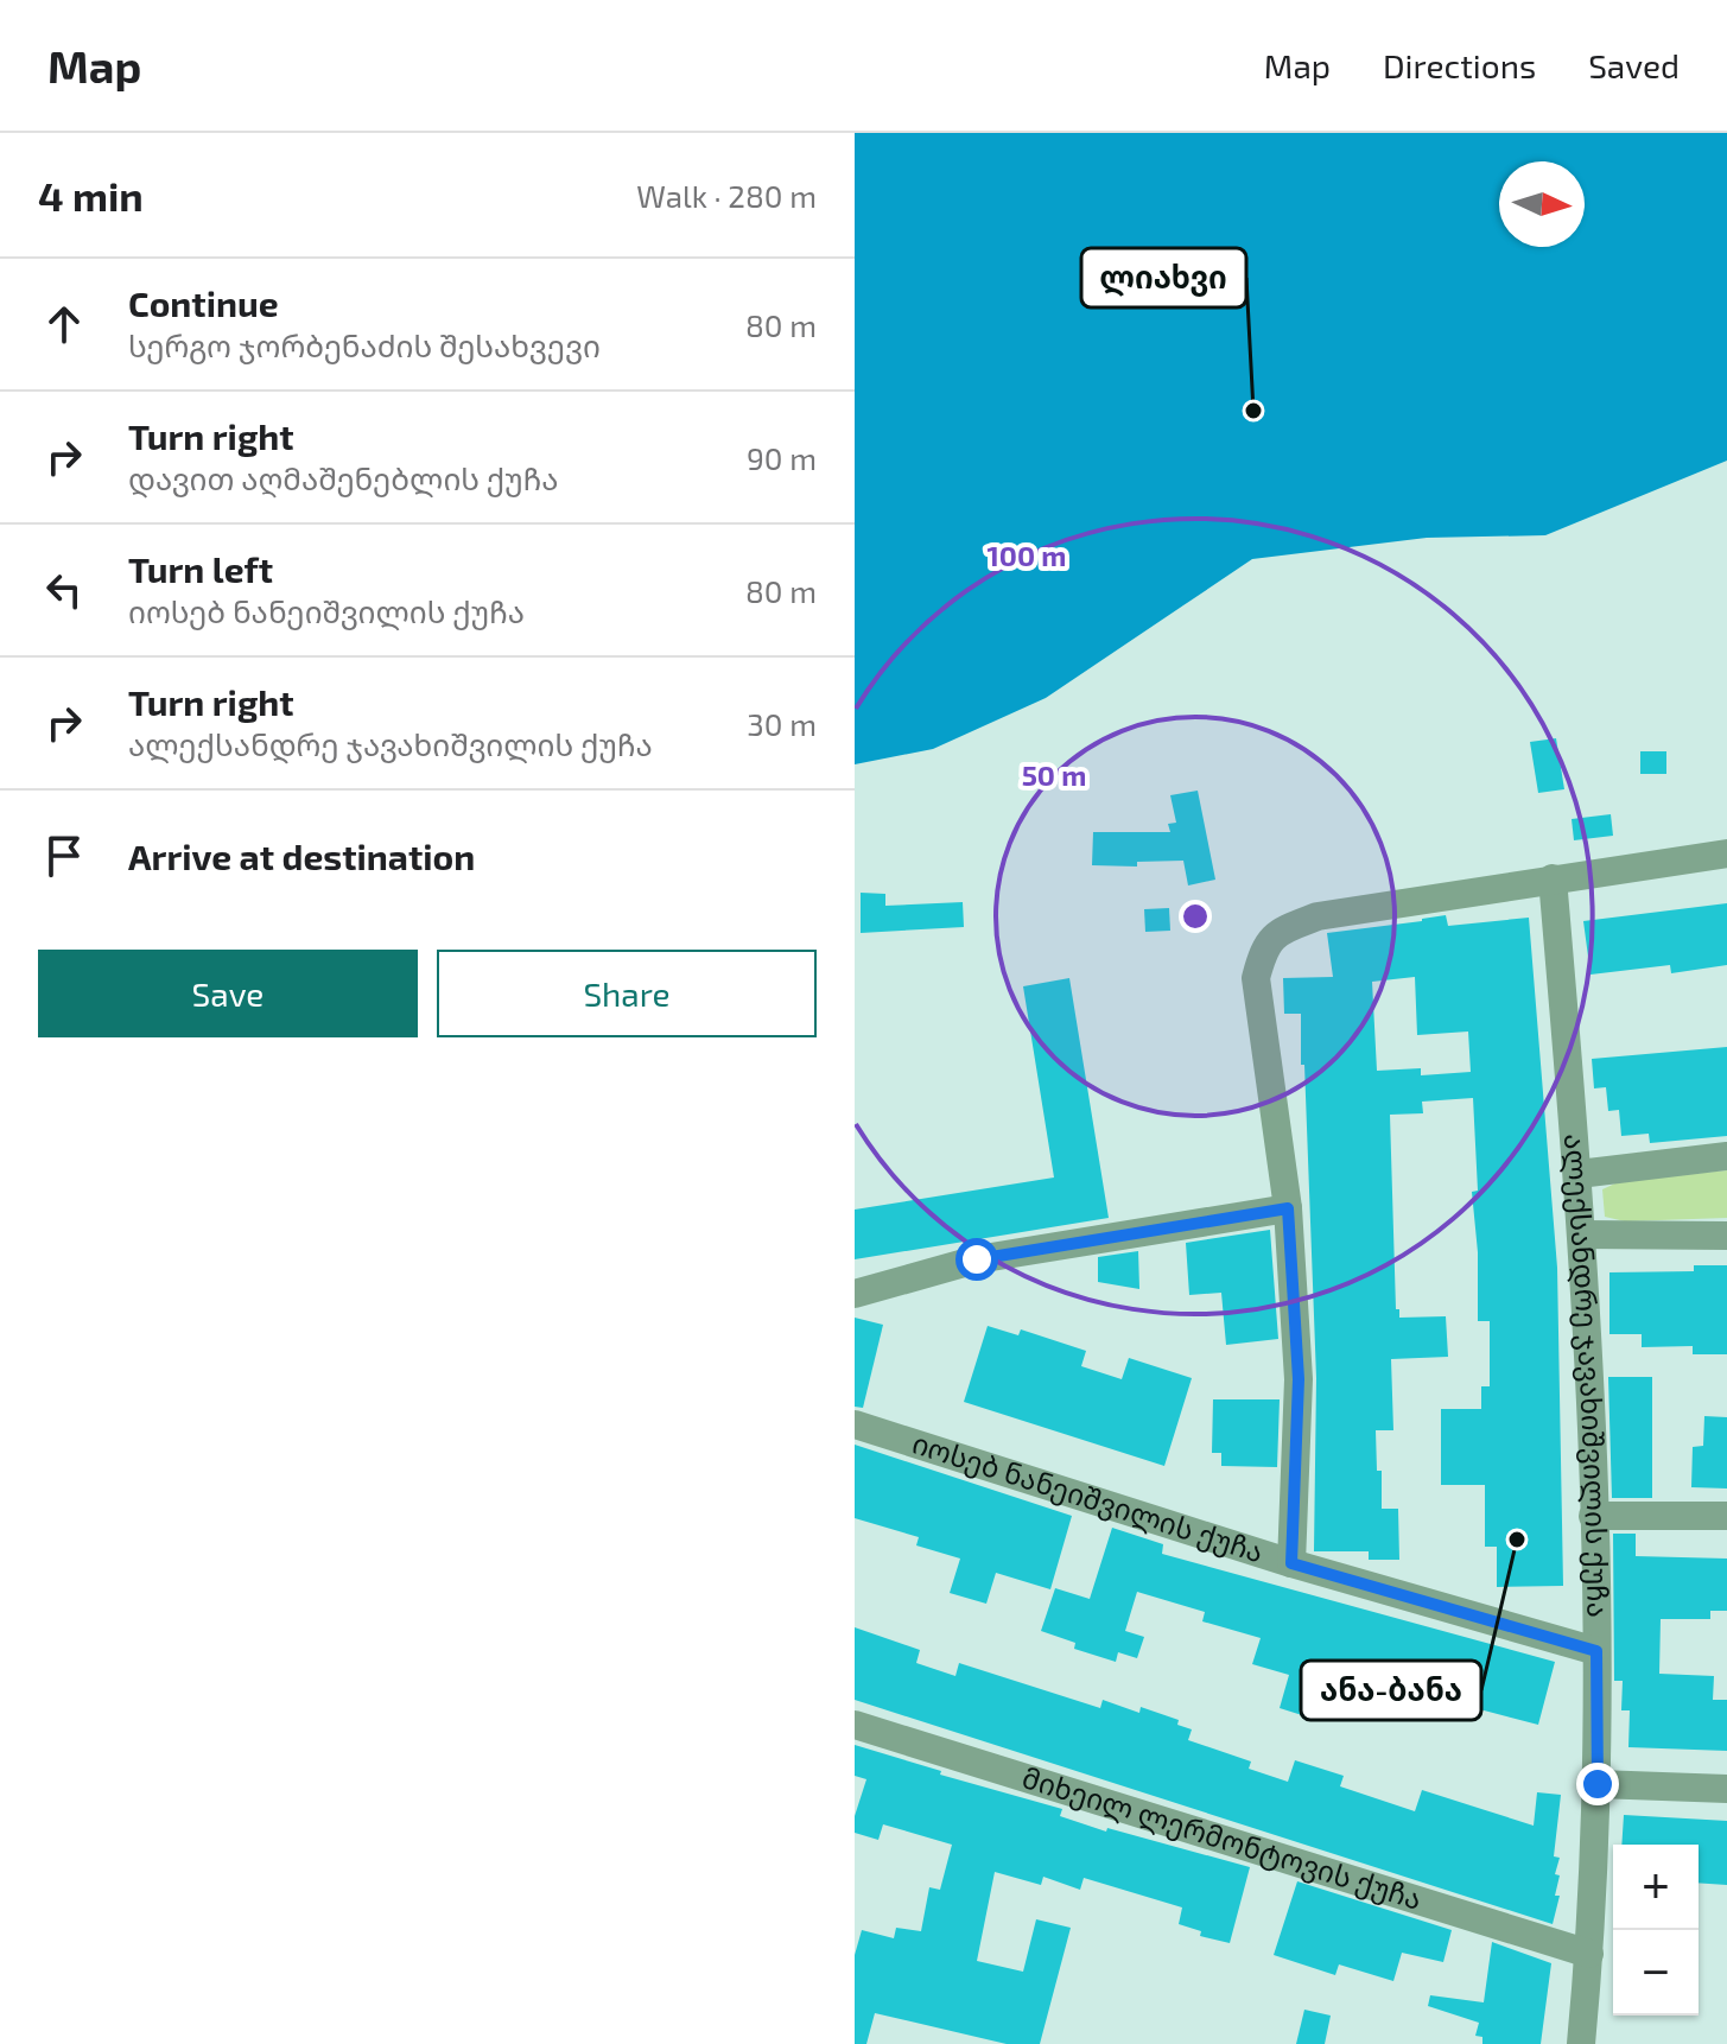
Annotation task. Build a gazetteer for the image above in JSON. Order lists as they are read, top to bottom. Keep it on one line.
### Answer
{"streets":{"street":["ალექსანდრე ჯავახიშვილის ქუჩა","იოსებ ნანეიშვილის ქუჩა","მიხეილ ლერმონტოვის ქუჩა"]},"crossings":[["ალექსანდრე ჯავახიშვილის ქუჩა","იოსებ ნანეიშვილის ქუჩა"],["ალექსანდრე ჯავახიშვილის ქუჩა","მიხეილ ლერმონტოვის ქუჩა"]],"places":["ლიახვი","ანა-ბანა"],"north":"right","page":{"header":"Map","nav":["Map","Directions","Saved"],"heading":["4 min","Walk · 280 m"],"list":[["Continue","სერგო ჯორბენაძის შესახვევი","80 m"],["Turn right","დავით აღმაშენებლის ქუჩა","90 m"],["Turn left","იოსებ ნანეიშვილის ქუჩა","80 m"],["Turn right","ალექსანდრე ჯავახიშვილის ქუჩა","30 m"],"Arrive at destination"],"buttons":["Save","Share"],"map_buttons":["+","−"]},"rings":["100 m","50 m"]}
